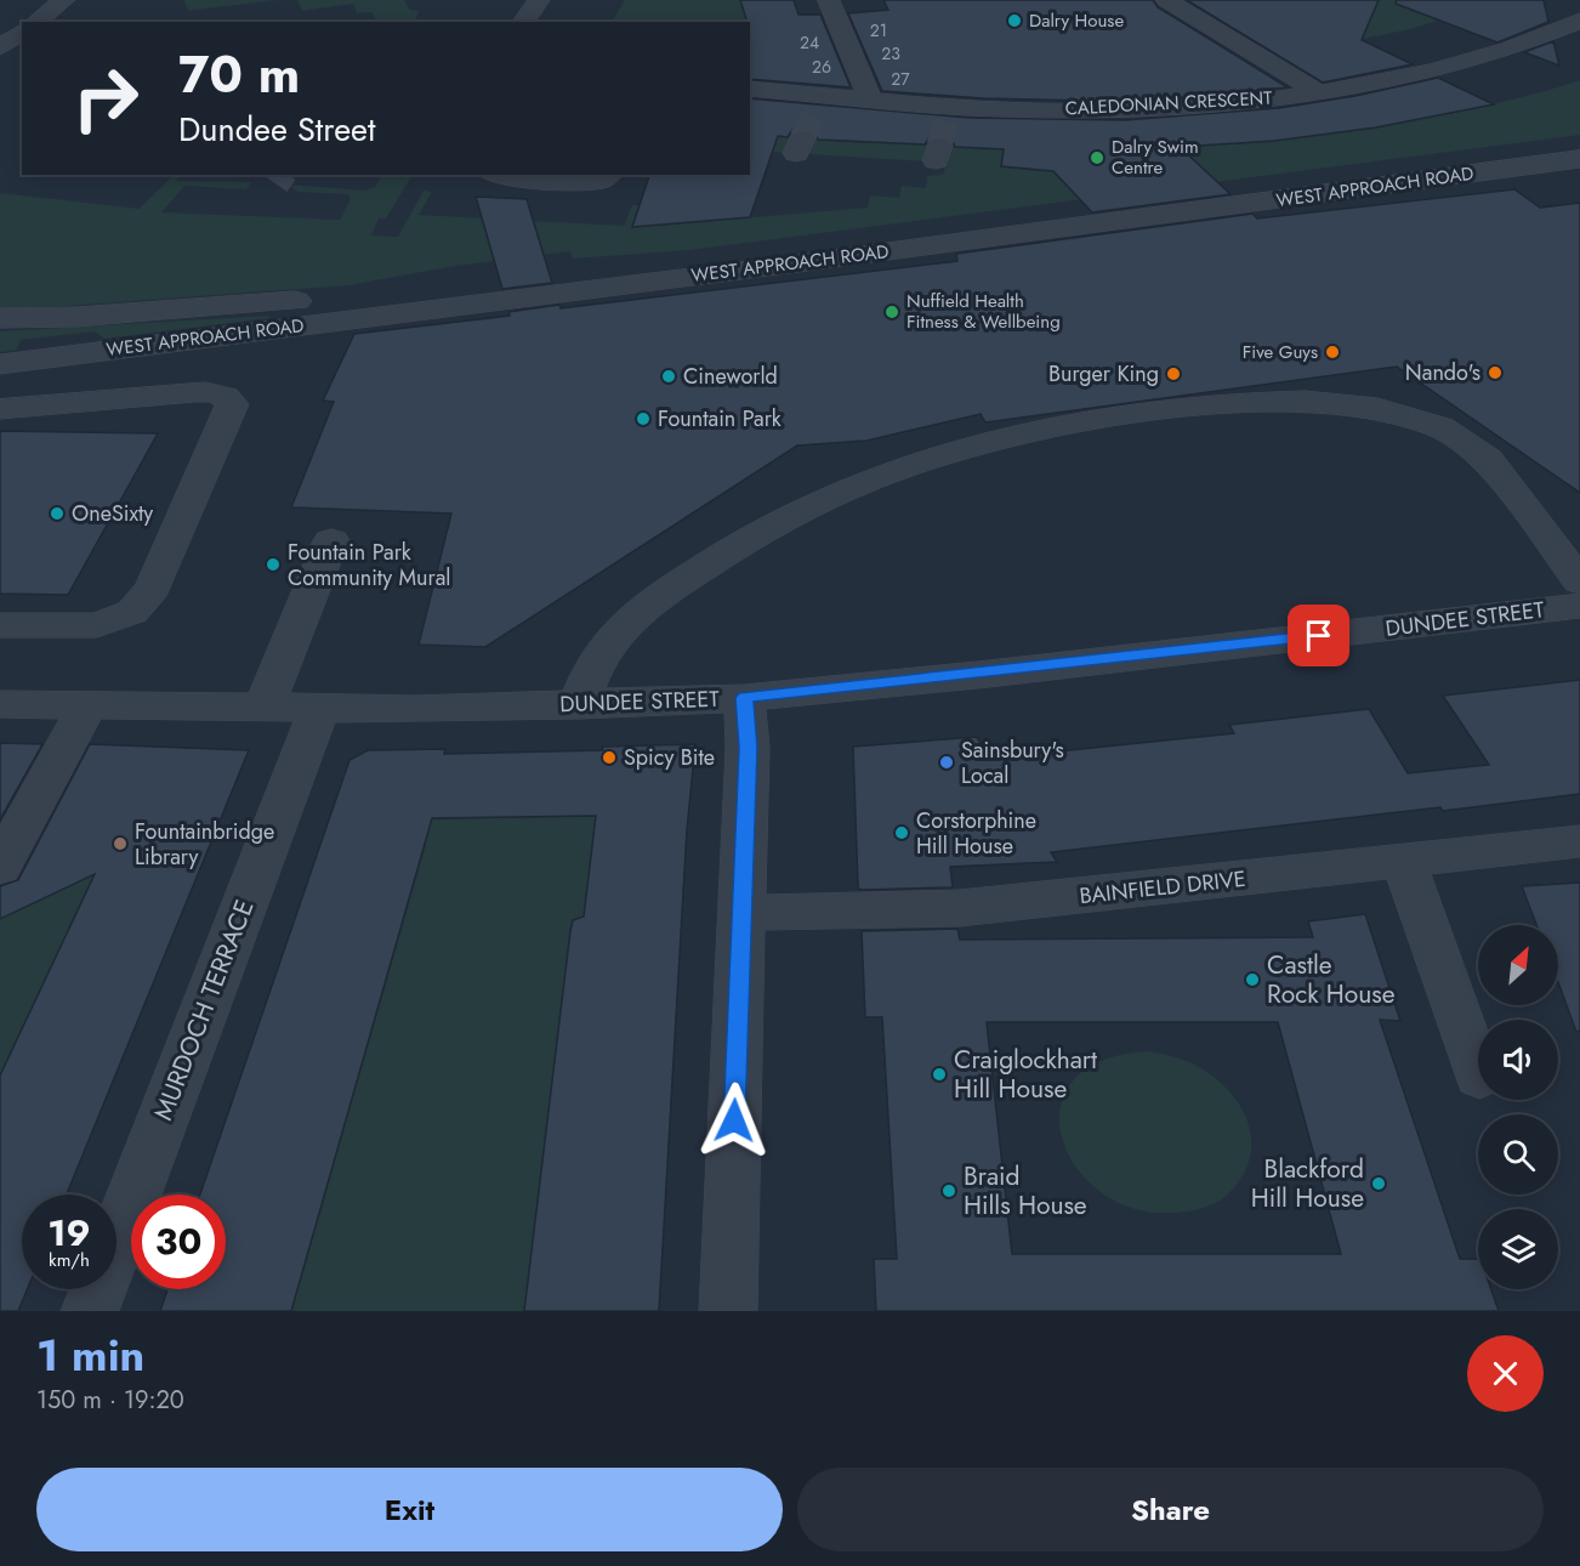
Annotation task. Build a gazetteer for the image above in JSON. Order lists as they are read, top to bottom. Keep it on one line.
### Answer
{"streets":{"street":["CALEDONIAN CRESCENT","WEST APPROACH ROAD","DUNDEE STREET","BAINFIELD DRIVE","MURDOCH TERRACE"]},"crossings":[["DUNDEE STREET","MURDOCH TERRACE"]],"places":["Dalry House","Dalry Swim Centre","Nuffield Health Fitness & Wellbeing","Five Guys","Nando's","Burger King","Cineworld","Fountain Park","OneSixty","Fountain Park Community Mural","Spicy Bite","Sainsbury's Local","Corstorphine Hill House","Fountainbridge Library","Castle Rock House","Craiglockhart Hill House","Blackford Hill House","Braid Hills House"],"house_numbers":["21","24","23","26","27"],"north":"top right","page":{"turn":["70 m","Dundee Street"],"speed":"19 km/h","limit":"30","heading":["1 min","150 m · 19:20"],"buttons":["Exit","Share"]}}
